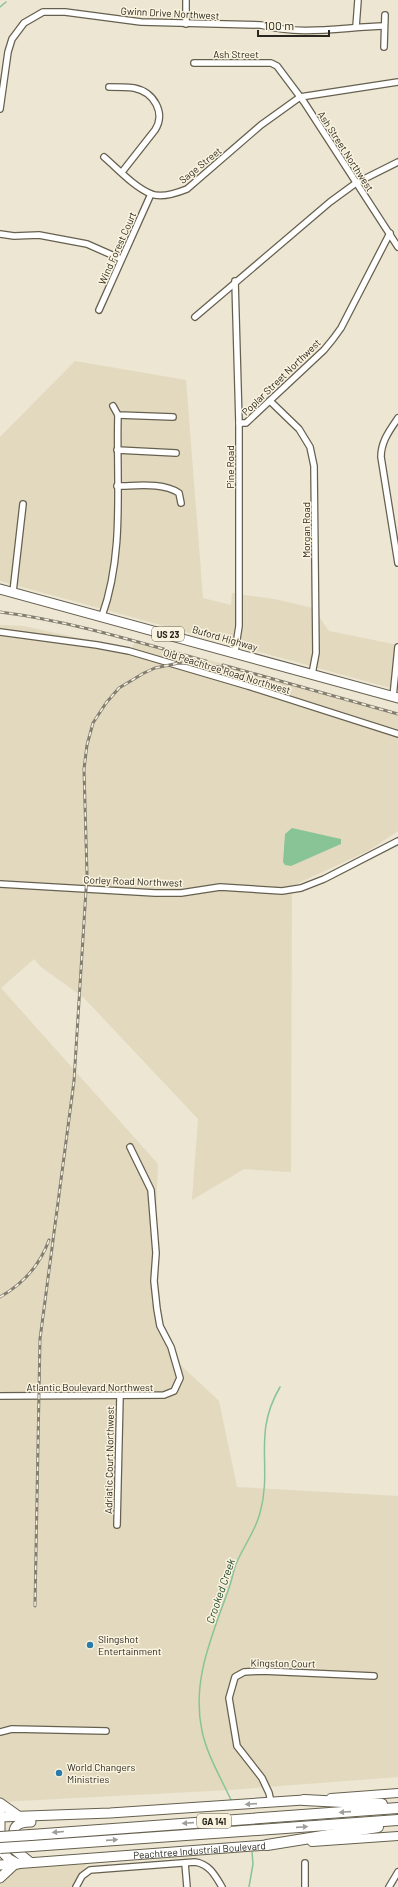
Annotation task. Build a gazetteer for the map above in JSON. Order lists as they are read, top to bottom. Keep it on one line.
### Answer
{"streets":{"highway":["GA 141","Peachtree Industrial Boulevard"],"main road":["US 23","Buford Highway"],"street":["Gwinn Drive Northwest","Ash Street","Ash Street Northwest","Sage Street","Wind Forest Court","Poplar Street Northwest","Pine Road","Morgan Road","Old Peachtree Road Northwest","Corley Road Northwest","Atlantic Boulevard Northwest","Adriatic Court Northwest","Kingston Court"]},"crossings":[["Ash Street","Ash Street Northwest"],["Ash Street Northwest","Sage Street"],["Ash Street Northwest","Poplar Street Northwest"],["Sage Street","Wind Forest Court"],["Poplar Street Northwest","Pine Road"],["Poplar Street Northwest","Morgan Road"],["Pine Road","Buford Highway"],["Morgan Road","Buford Highway"],["Atlantic Boulevard Northwest","Adriatic Court Northwest"]],"water":["Crooked Creek"],"places":["Slingshot Entertainment","World Changers Ministries"],"scale_bar":"100 m"}
